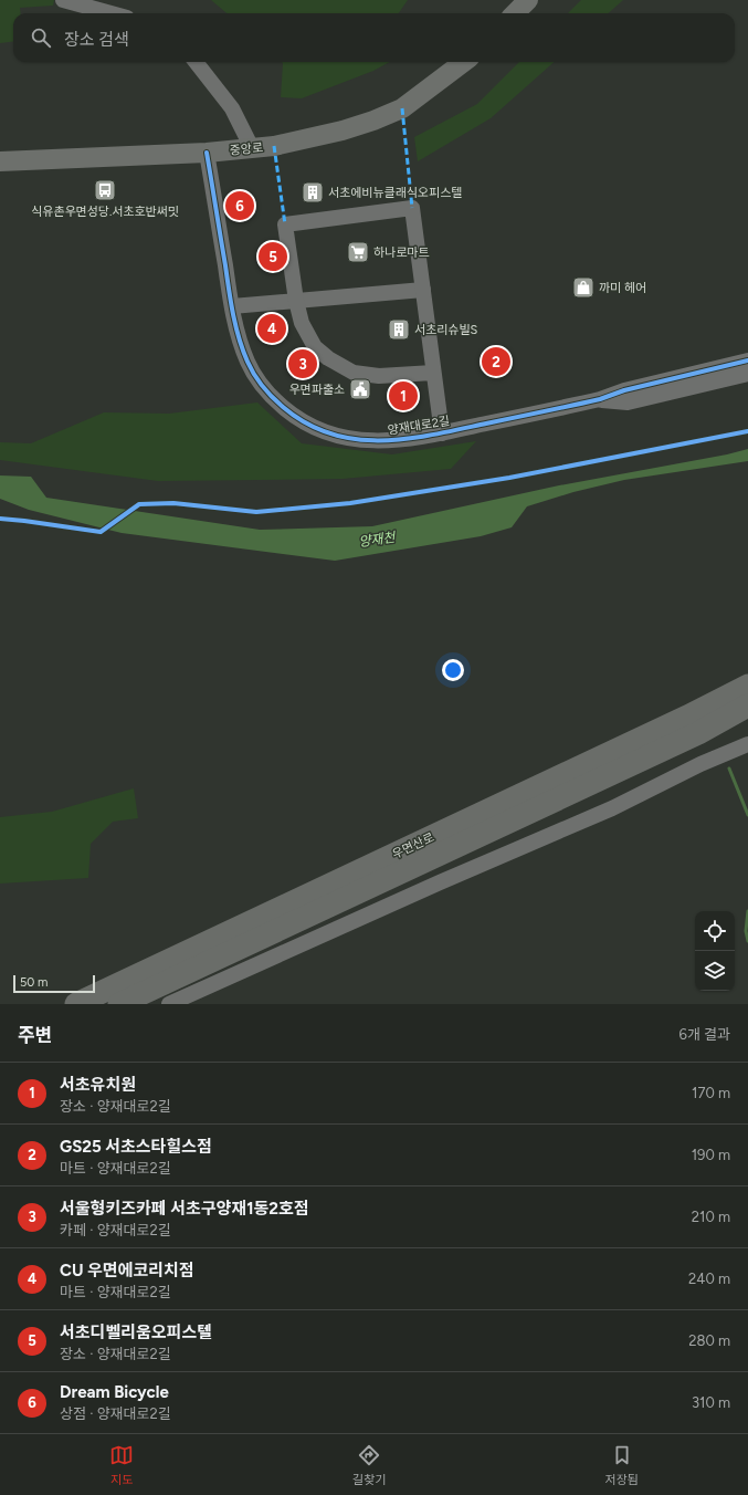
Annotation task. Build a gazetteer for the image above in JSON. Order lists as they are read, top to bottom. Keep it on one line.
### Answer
{"streets":{"highway":["우면산로"],"main road":["중앙로"],"street":["양재대로2길"]},"crossings":[["중앙로","양재대로2길"]],"water":["양재천"],"places":{"bus stop":["식유촌우면성당.서초호반써밋"],"building":["서초에비뉴클래식오피스텔","서초리슈빌S"],"supermarket":["하나로마트"],"shop":["까미 헤어"],"public building":["우면파출소"]},"scale_bar":"50 m","page":{"search":"장소 검색","pins":["6","5","4","2","3","1"],"scale":"50 m","heading":["주변","6개 결과"],"list":[{"mark":"1","name":"서초유치원","note":"장소 · 양재대로2길","value":"170 m"},{"mark":"2","name":"GS25 서초스타힐스점","note":"마트 · 양재대로2길","value":"190 m"},{"mark":"3","name":"서울형키즈카페 서초구양재1동2호점","note":"카페 · 양재대로2길","value":"210 m"},{"mark":"4","name":"CU 우면에코리치점","note":"마트 · 양재대로2길","value":"240 m"},{"mark":"5","name":"서초디벨리움오피스텔","note":"장소 · 양재대로2길","value":"280 m"},{"mark":"6","name":"Dream Bicycle","note":"상점 · 양재대로2길","value":"310 m"}],"nav":["지도","길찾기","저장됨"]}}
